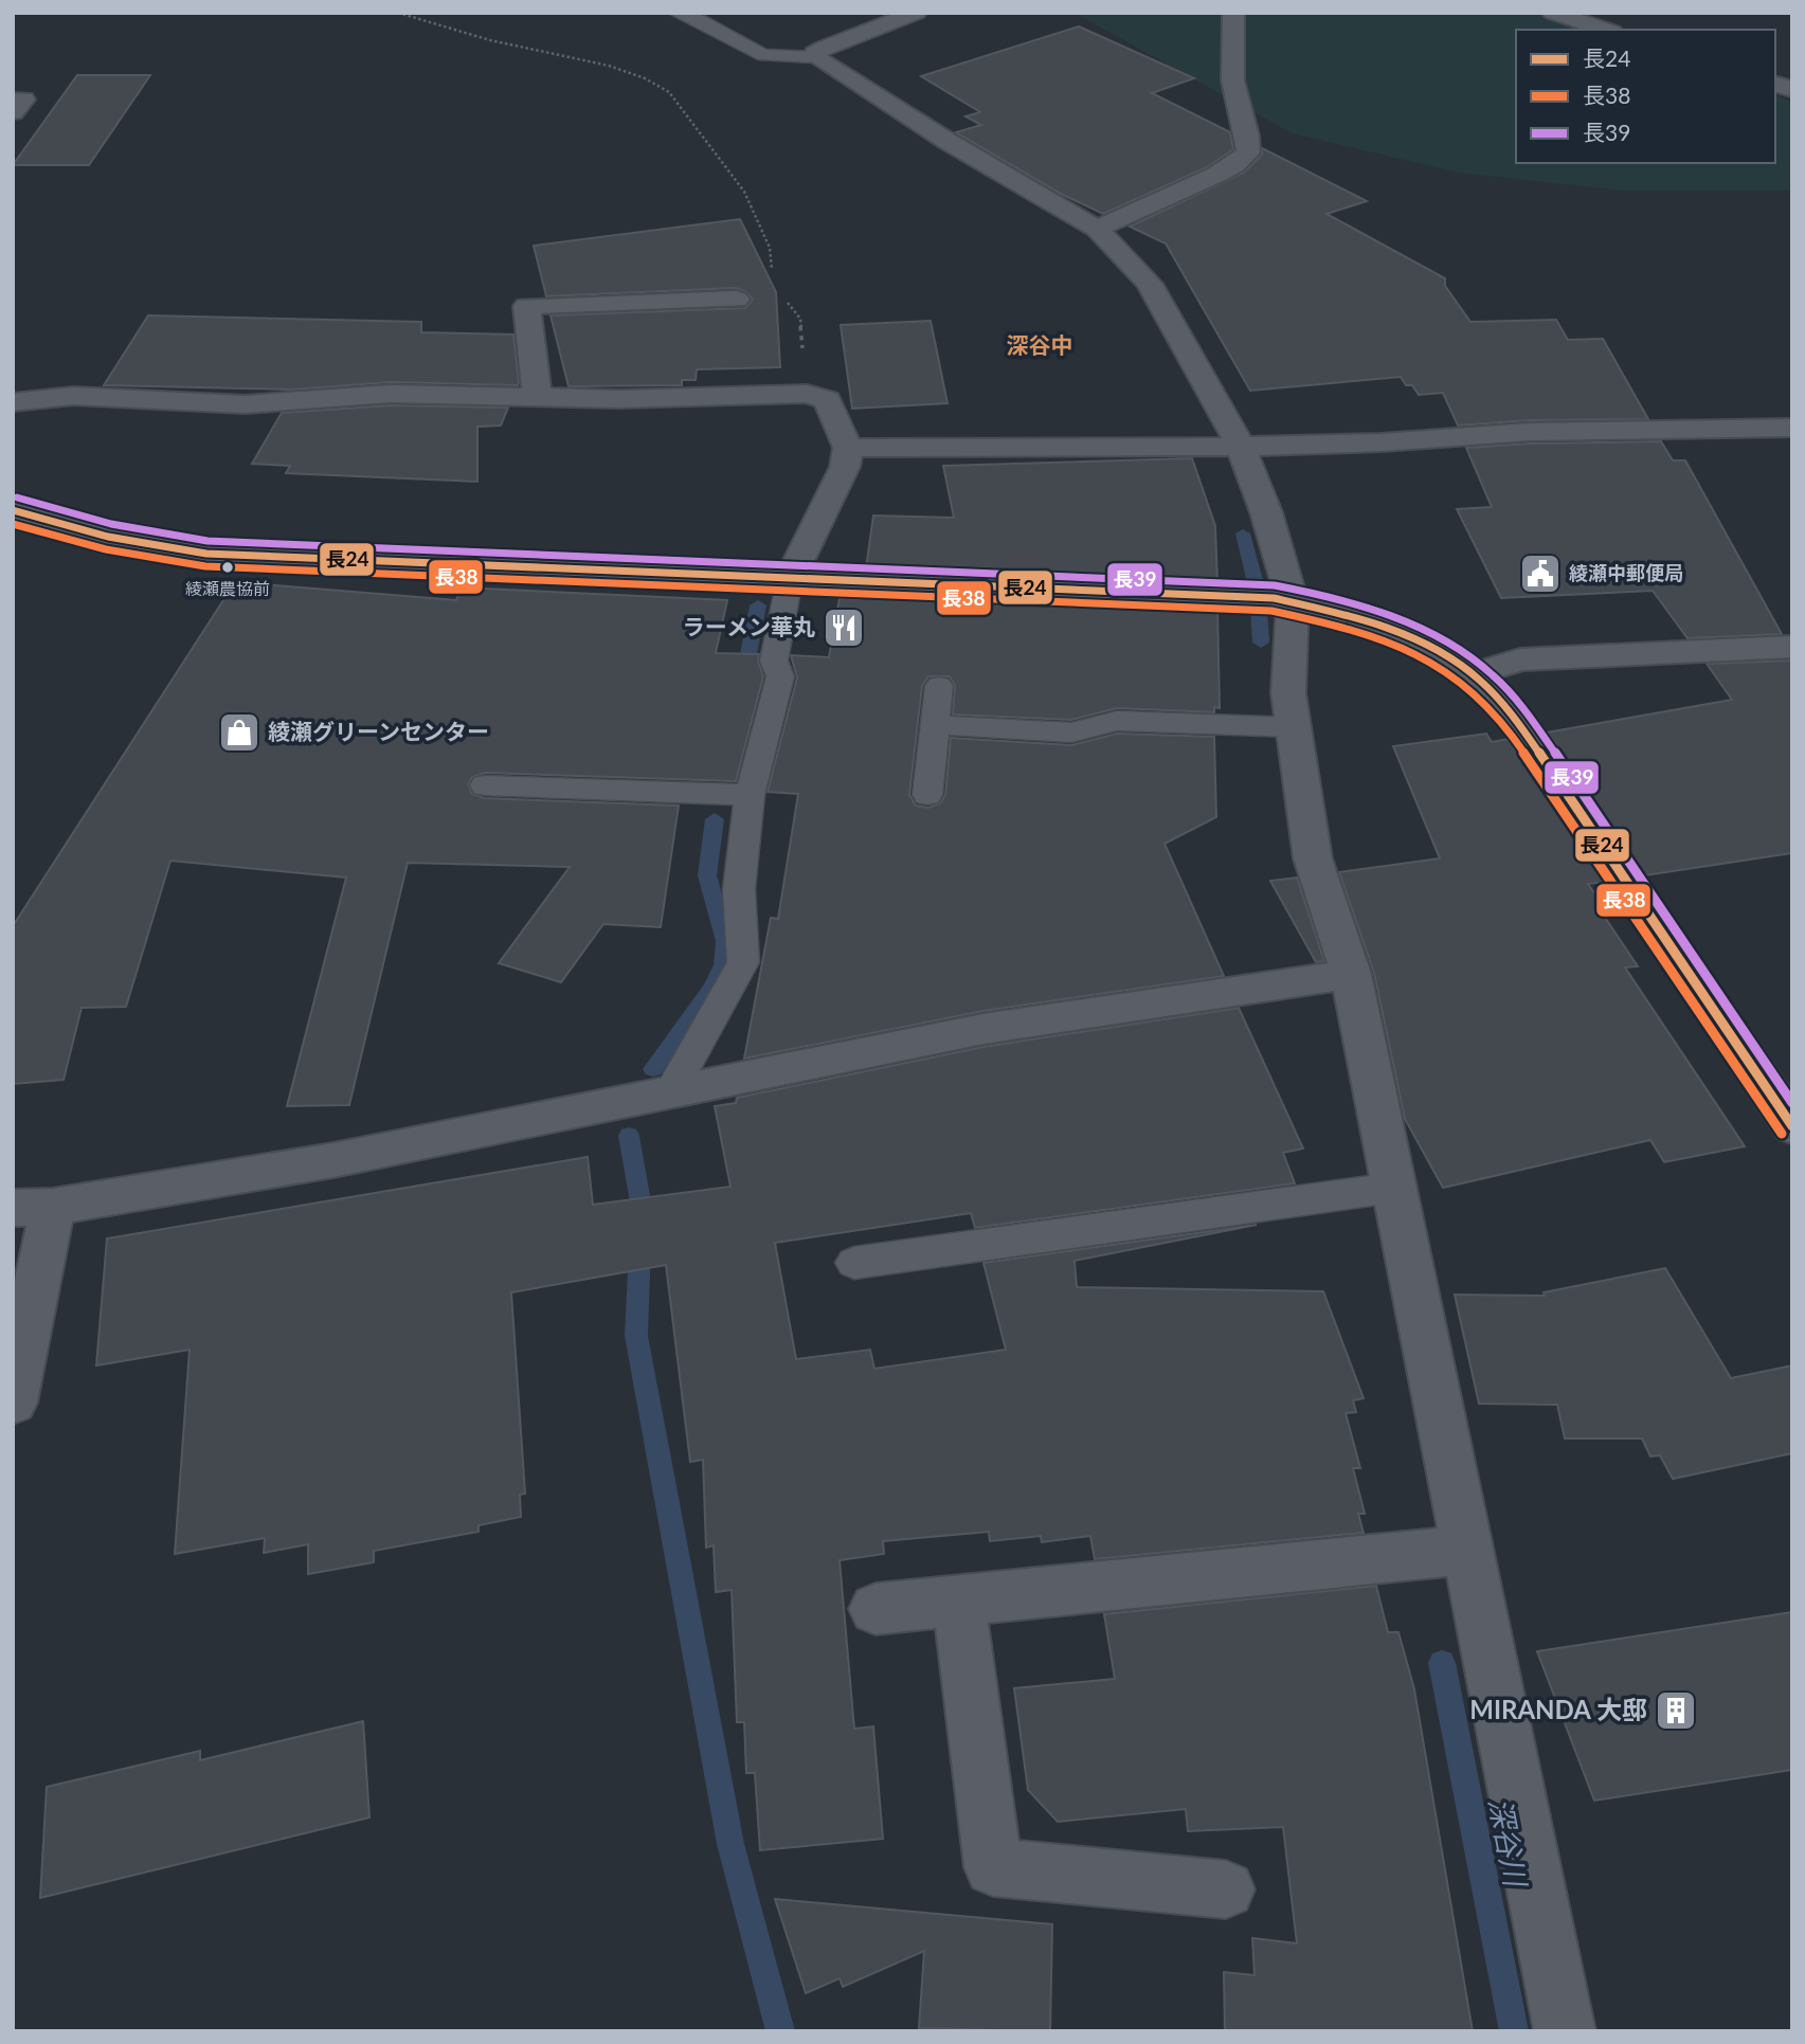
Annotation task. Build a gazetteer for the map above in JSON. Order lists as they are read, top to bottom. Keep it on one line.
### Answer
{"districts":["深谷中"],"water":["深谷川"],"places":{"other":["綾瀬農協前"],"public building":["綾瀬中郵便局"],"restaurant":["ラーメン華丸"],"shop":["綾瀬グリーンセンター"],"building":["MIRANDA 大邸"]},"lines":["transit line 長39","transit line 長24","transit line 長38"],"legend":["長24","長38","長39"]}
